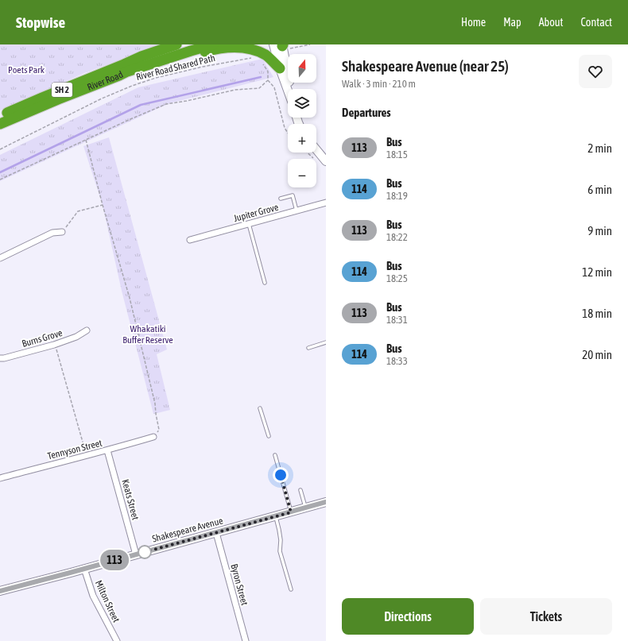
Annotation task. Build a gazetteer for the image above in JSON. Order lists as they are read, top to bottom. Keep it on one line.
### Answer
{"streets":{"highway":["River Road","SH 2"],"street":["Jupiter Grove","Burns Grove","Tennyson Street","Keats Street","Shakespeare Avenue","Byron Street","Milton Street"],"path":["River Road Shared Path"]},"crossings":[["Tennyson Street","Keats Street"],["Keats Street","Shakespeare Avenue"],["Shakespeare Avenue","Byron Street"],["Shakespeare Avenue","Milton Street"]],"parks":["Poets Park","Whakatiki Buffer Reserve"],"lines":["bus line 113"],"north":"top","page":{"header":"Stopwise","nav":["Home","Map","About","Contact"],"on_map":"113","heading":[["Shakespeare Avenue (near 25)","Walk · 3 min · 210 m"],"Departures"],"map_buttons":["+","−"],"list":[{"mark":"113","name":"Bus","note":"18:15","value":"2 min"},{"mark":"114","name":"Bus","note":"18:19","value":"6 min"},{"mark":"113","name":"Bus","note":"18:22","value":"9 min"},{"mark":"114","name":"Bus","note":"18:25","value":"12 min"},{"mark":"113","name":"Bus","note":"18:31","value":"18 min"},{"mark":"114","name":"Bus","note":"18:33","value":"20 min"}],"buttons":["Directions","Tickets"]}}
